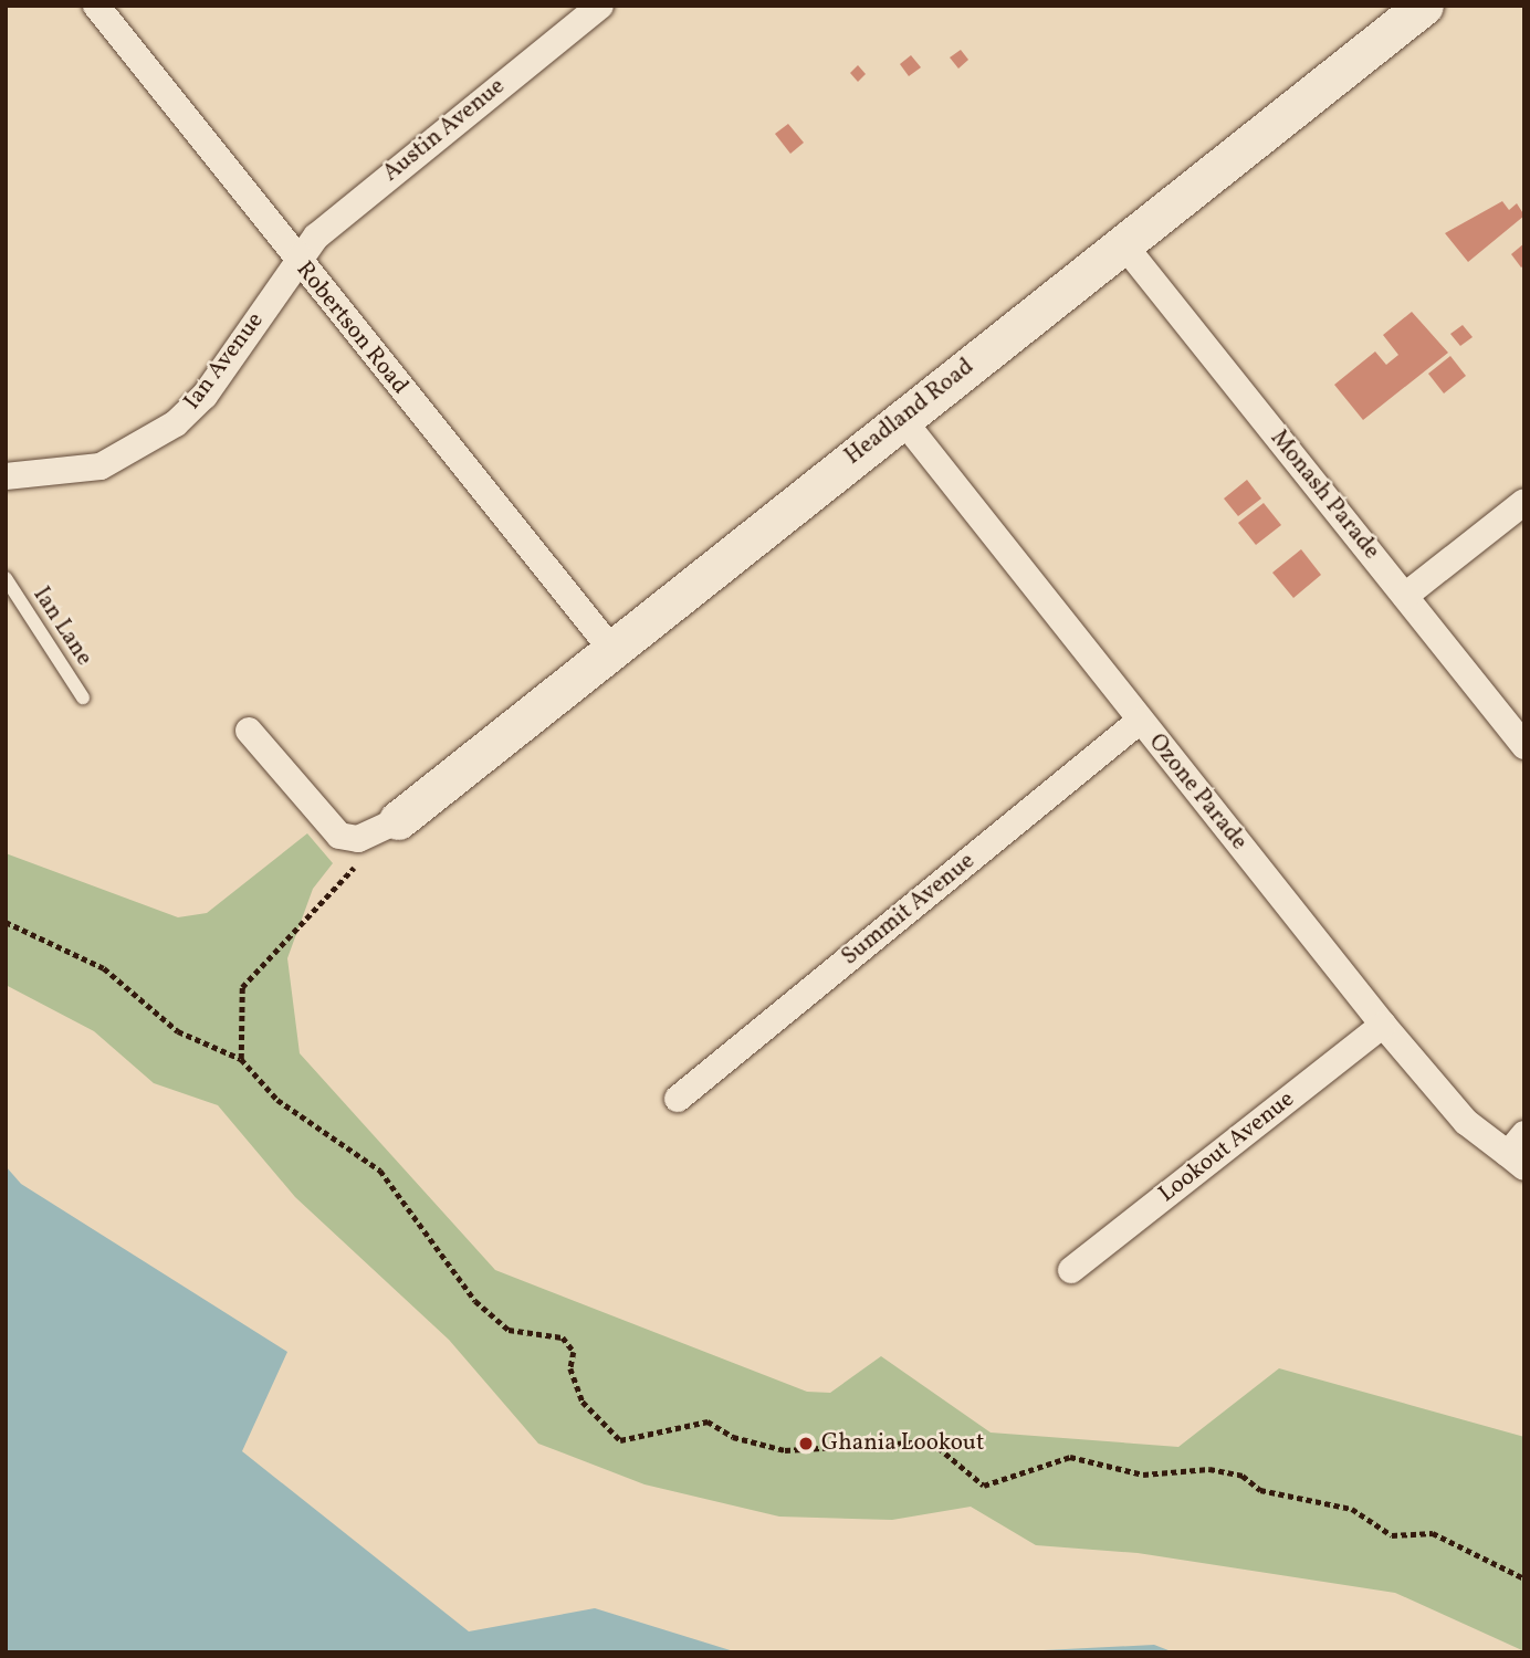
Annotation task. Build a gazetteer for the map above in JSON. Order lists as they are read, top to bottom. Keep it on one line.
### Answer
{"streets":{"street":["Austin Avenue","Robertson Road","Ian Avenue","Headland Road","Monash Parade","Ozone Parade","Summit Avenue","Lookout Avenue"],"lane":["Ian Lane"]},"crossings":[["Austin Avenue","Robertson Road"],["Austin Avenue","Ian Avenue"],["Robertson Road","Ian Avenue"],["Robertson Road","Headland Road"],["Headland Road","Monash Parade"],["Headland Road","Ozone Parade"],["Ozone Parade","Summit Avenue"],["Ozone Parade","Lookout Avenue"]],"places":["Ghania Lookout"]}
